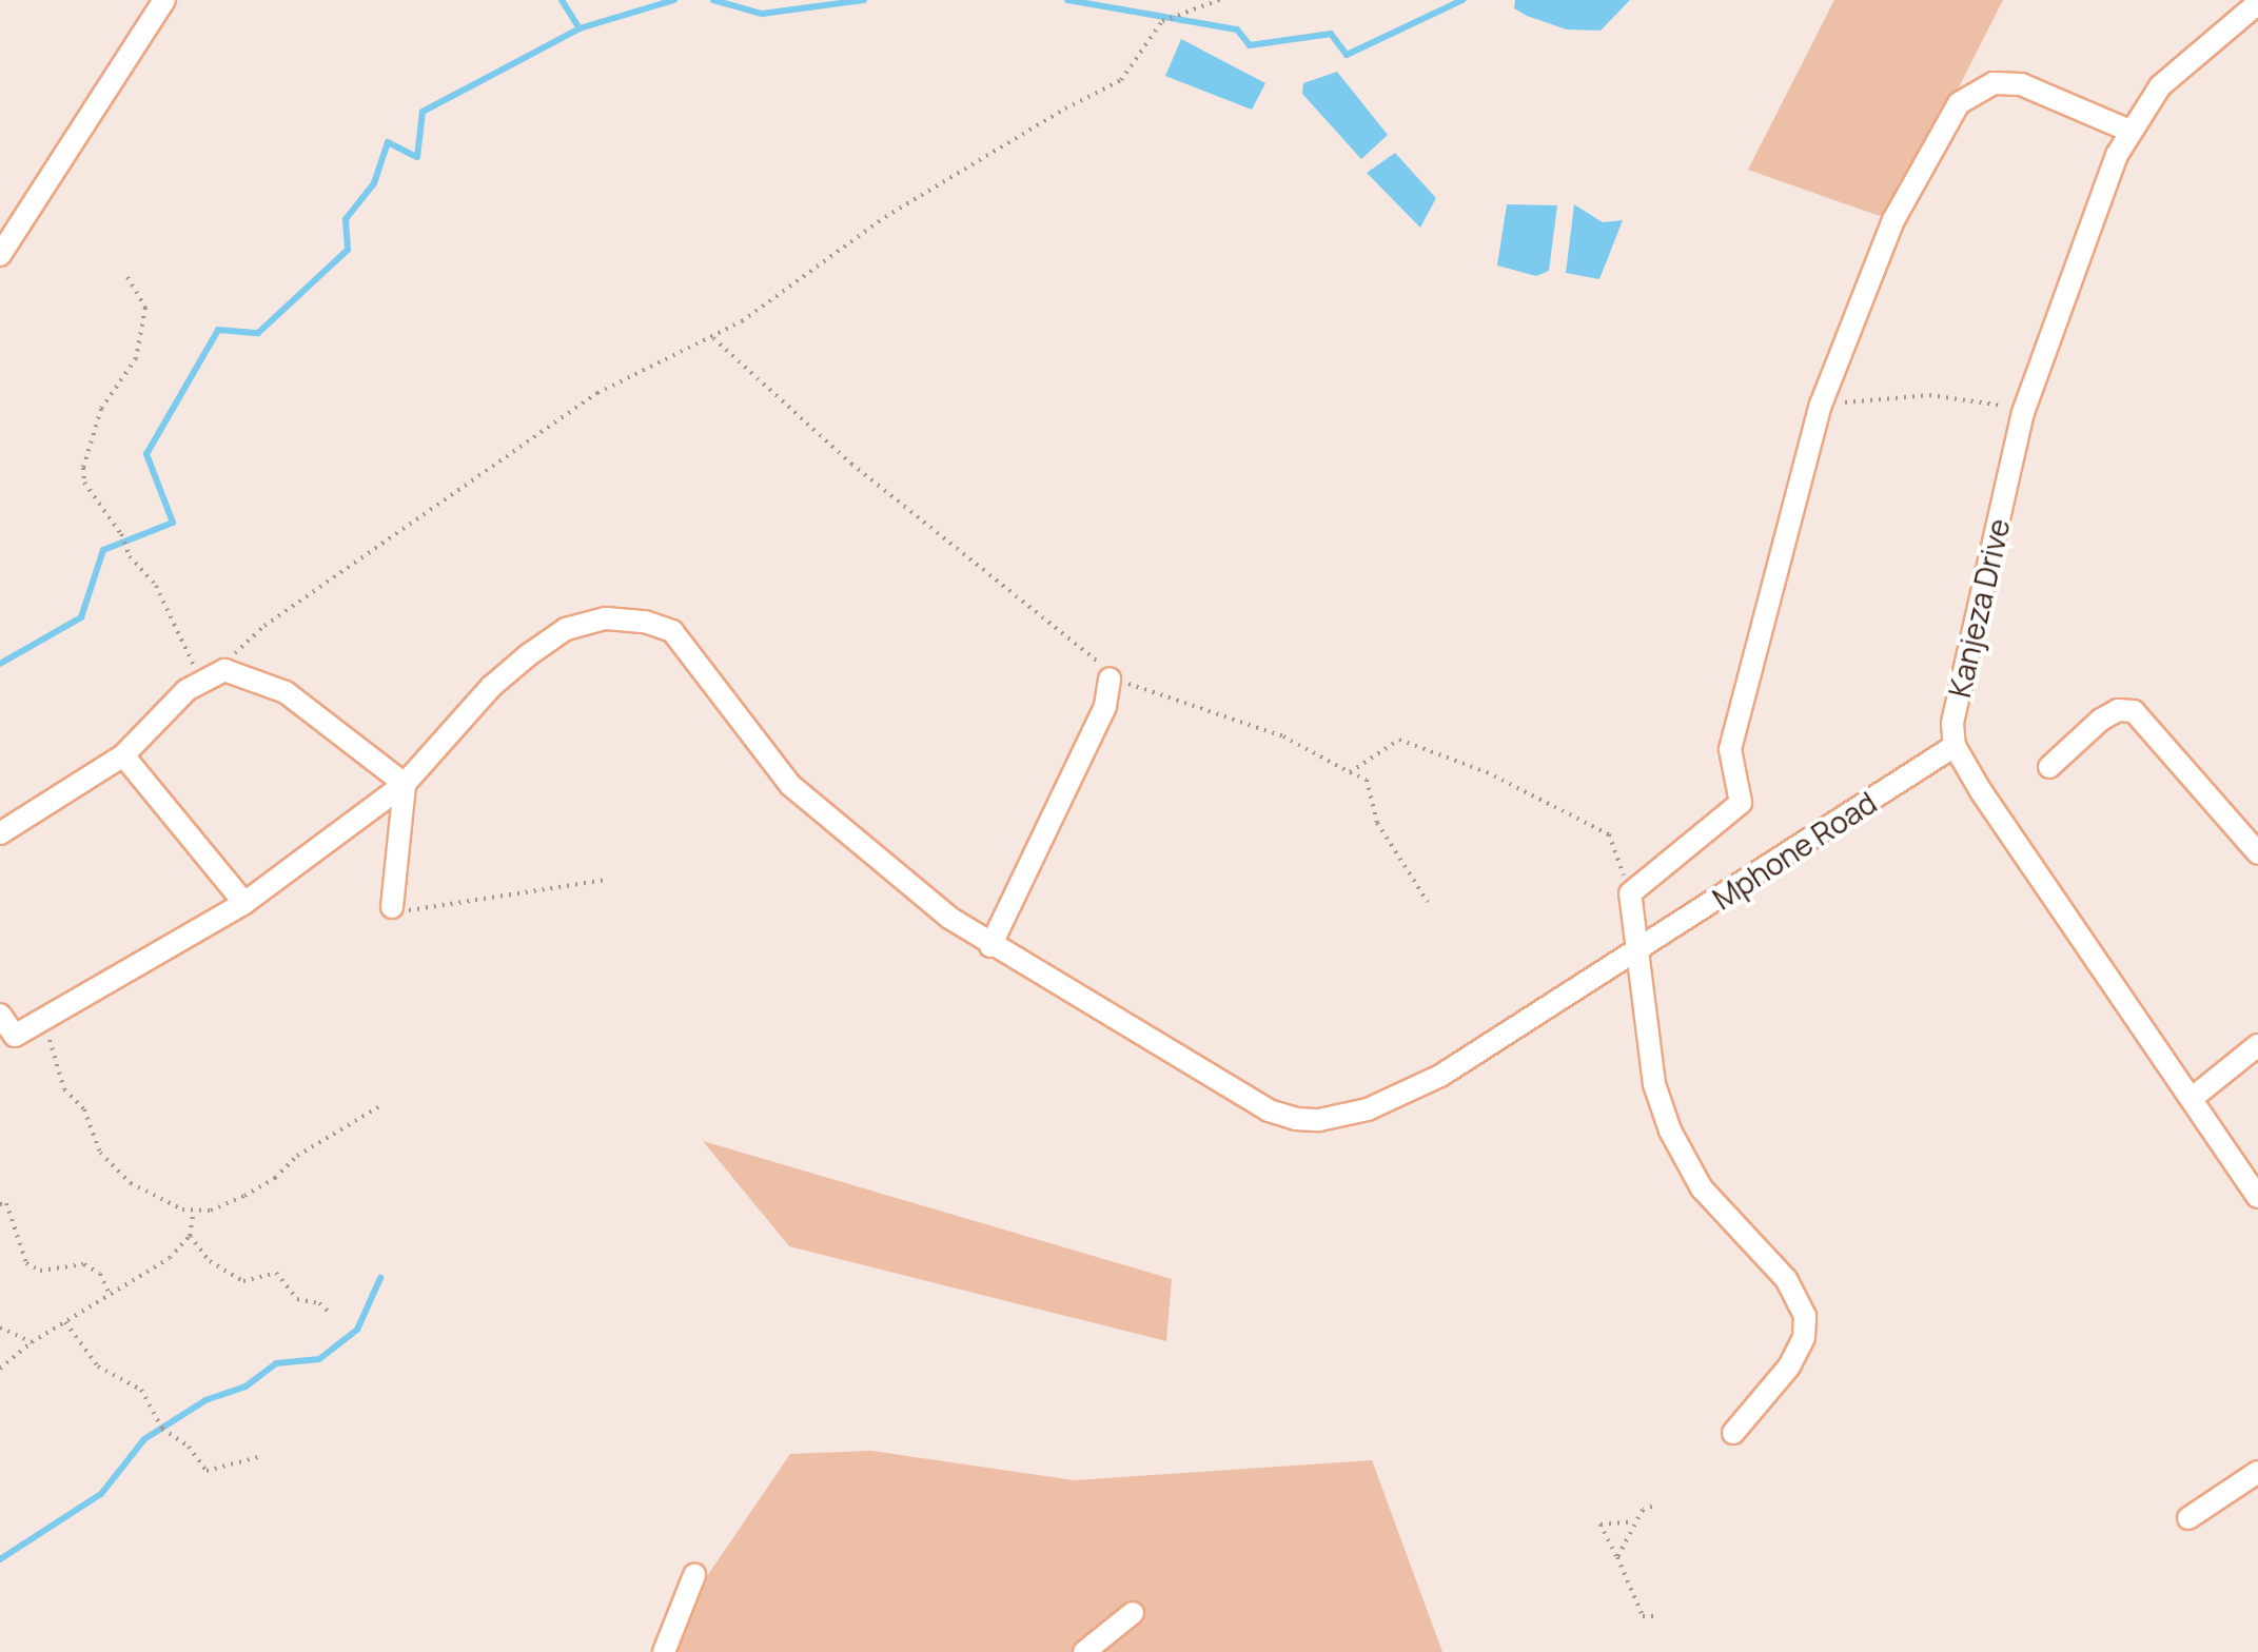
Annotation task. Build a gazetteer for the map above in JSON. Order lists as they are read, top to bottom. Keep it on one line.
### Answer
{"streets":{"street":["Kanjeza Drive","Mphone Road"]},"crossings":[["Kanjeza Drive","Mphone Road"]]}
